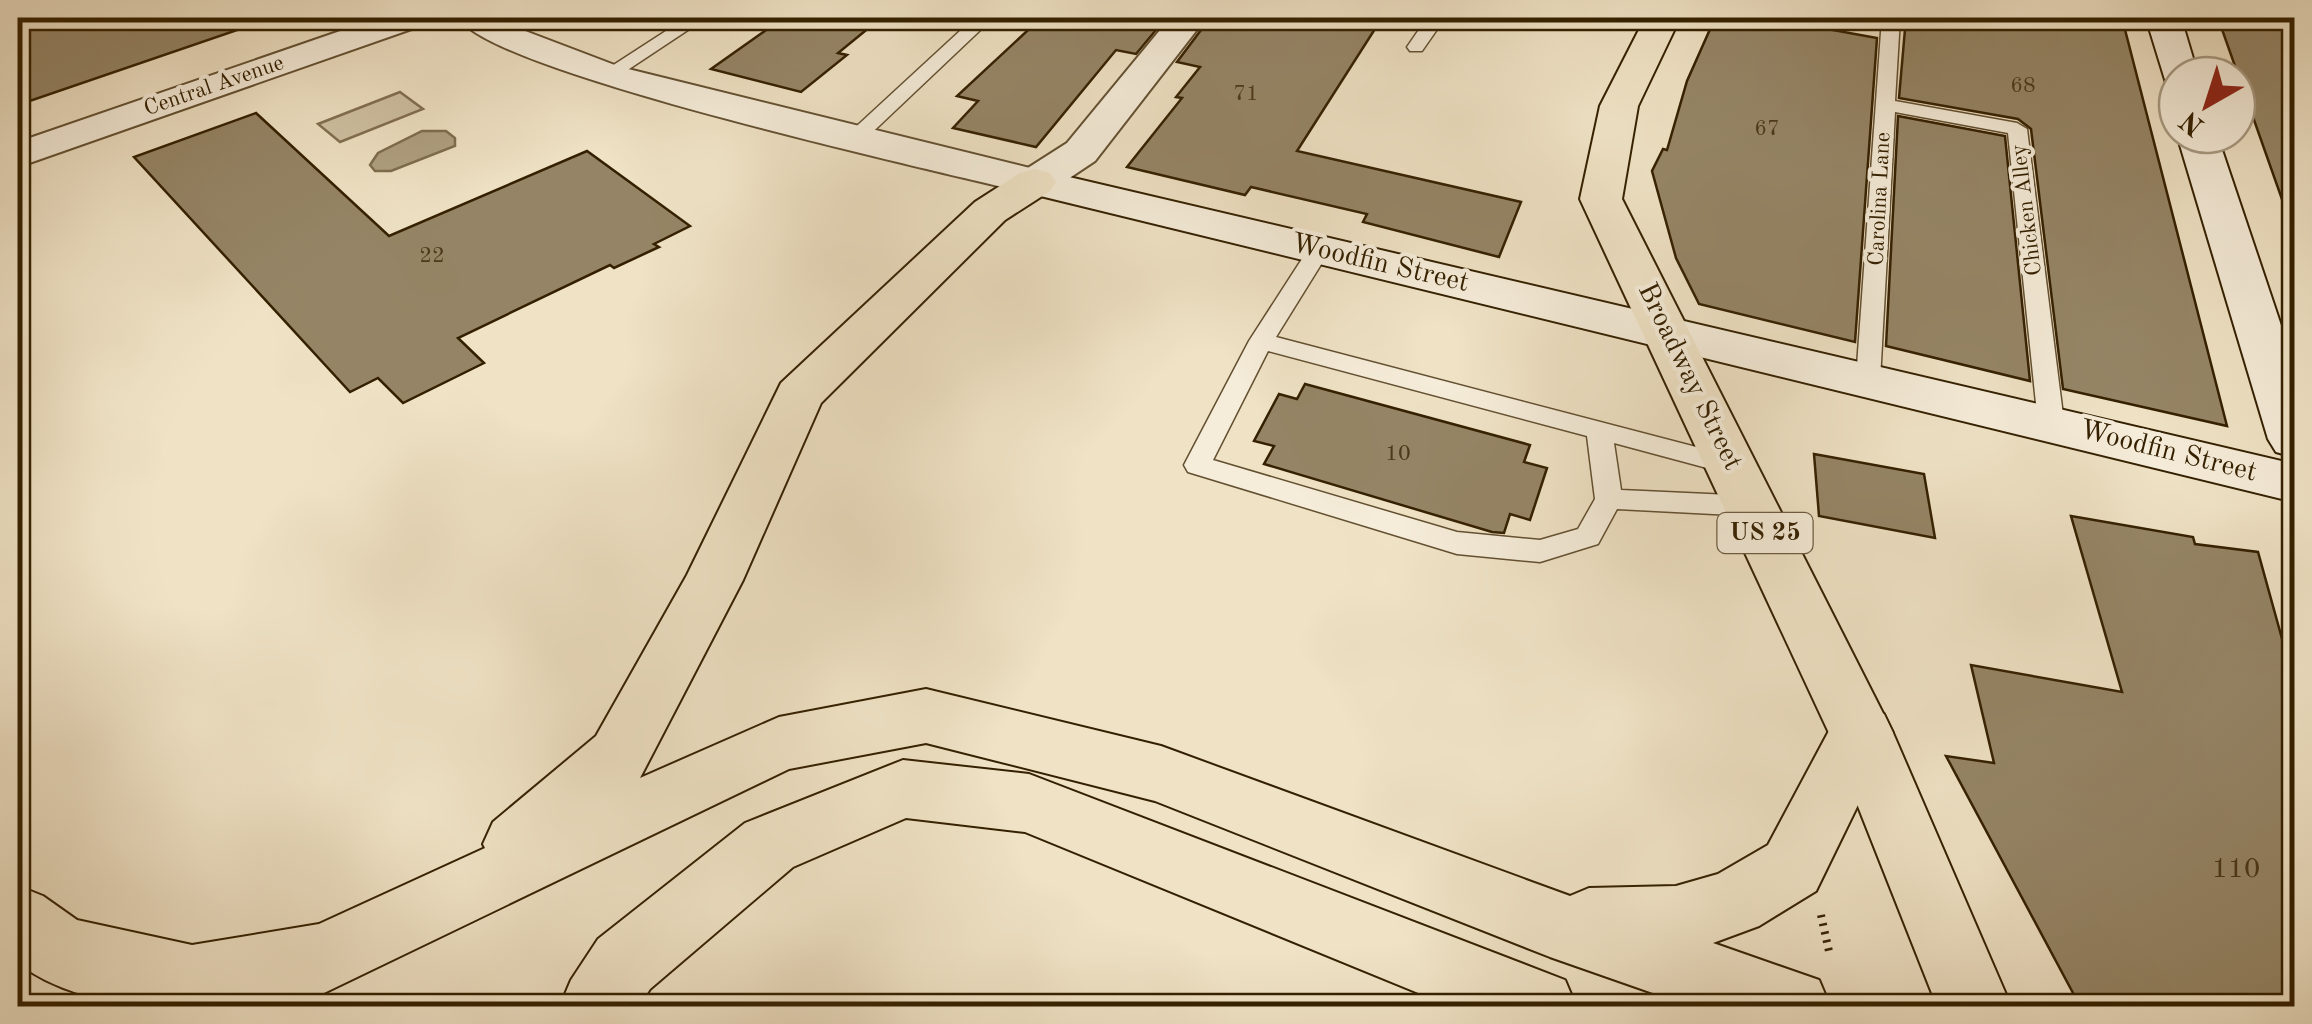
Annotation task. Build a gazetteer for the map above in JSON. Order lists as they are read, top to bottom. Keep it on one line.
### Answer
{"streets":{"main road":["Central Avenue","Woodfin Street","Broadway Street","US 25"],"lane":["Carolina Lane","Chicken Alley"]},"crossings":[["Carolina Lane","Chicken Alley"],["Carolina Lane","Woodfin Street"],["Chicken Alley","Woodfin Street"],["Woodfin Street","Broadway Street"]],"house_numbers":["68","71","67","22","10","110"],"north":"bottom left"}
